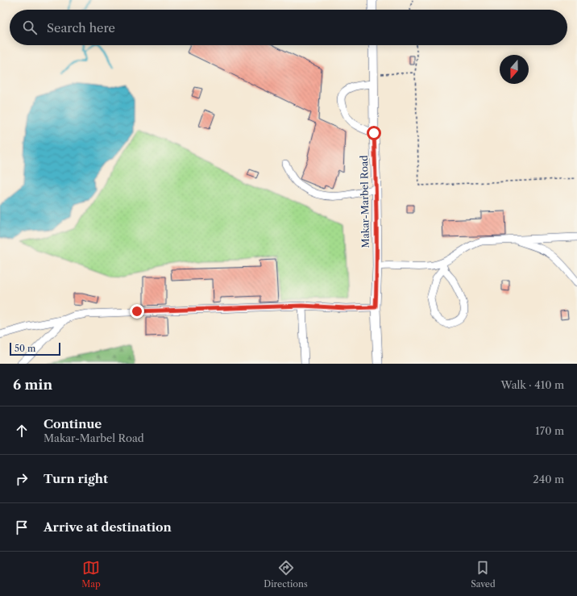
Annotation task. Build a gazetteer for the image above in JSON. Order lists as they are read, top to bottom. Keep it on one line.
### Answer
{"streets":{"main road":["Makar-Marbel Road"]},"scale_bar":"50 m","north":"bottom","page":{"search":"Search here","scale":"50 m","heading":["6 min","Walk · 410 m"],"list":[["Continue","Makar-Marbel Road","170 m"],["Turn right","240 m"],"Arrive at destination"],"nav":["Map","Directions","Saved"]}}
